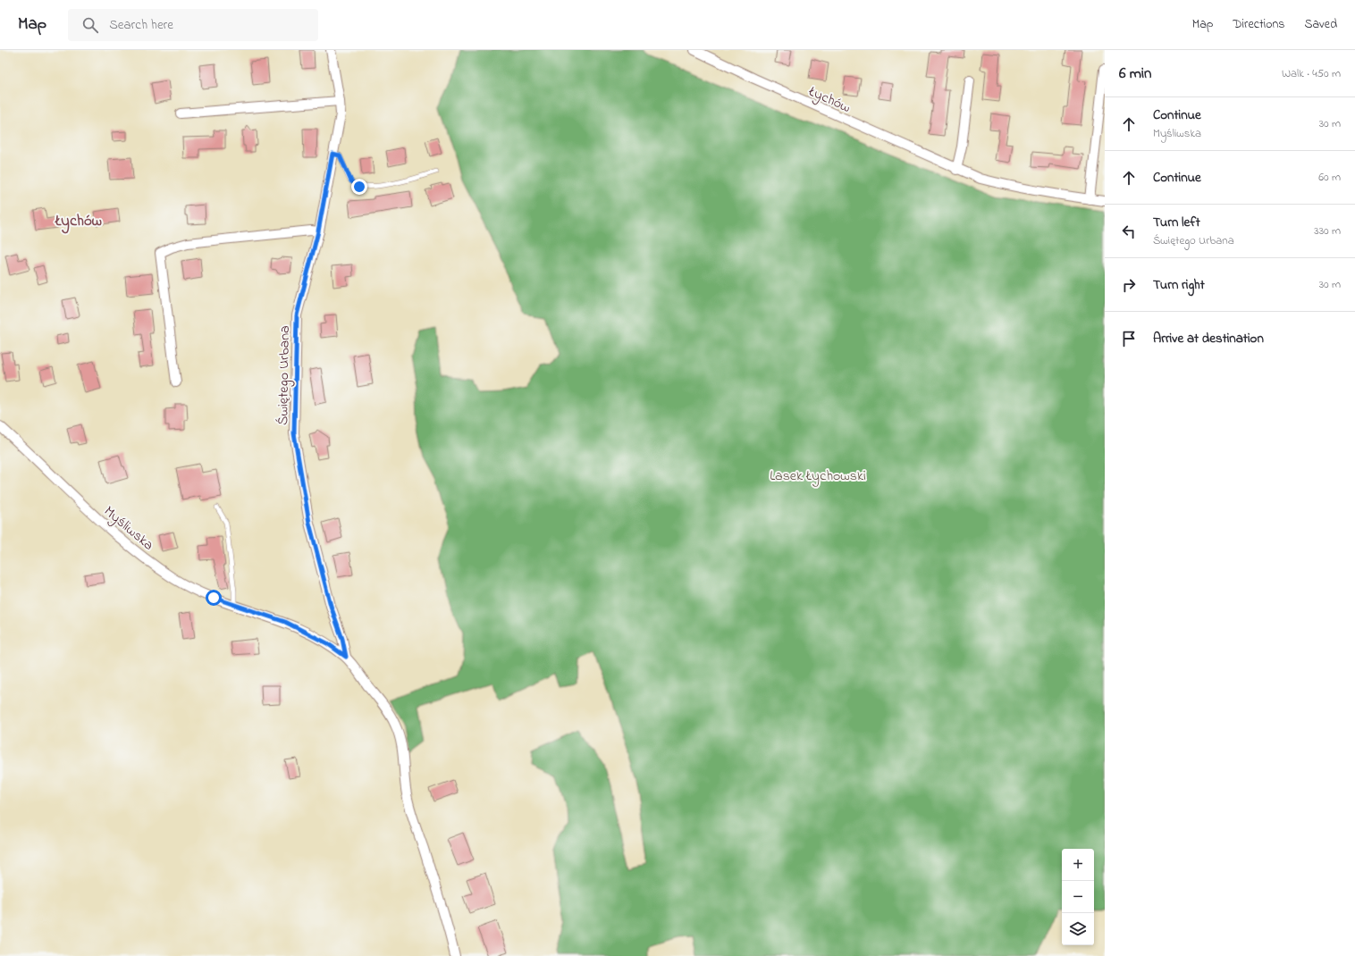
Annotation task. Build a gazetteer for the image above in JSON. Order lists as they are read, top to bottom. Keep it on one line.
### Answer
{"streets":{"street":["Łychów","Świętego Urbana","Myśliwska"]},"crossings":[["Świętego Urbana","Myśliwska"]],"districts":["Łychów"],"parks":["Lasek Łychowski"],"page":{"header":"Map","search":"Search here","nav":["Map","Directions","Saved"],"heading":["6 min","Walk · 450 m"],"list":[["Continue","Myśliwska","30 m"],["Continue","60 m"],["Turn left","Świętego Urbana","330 m"],["Turn right","30 m"],"Arrive at destination"],"map_buttons":["+","−"]}}
